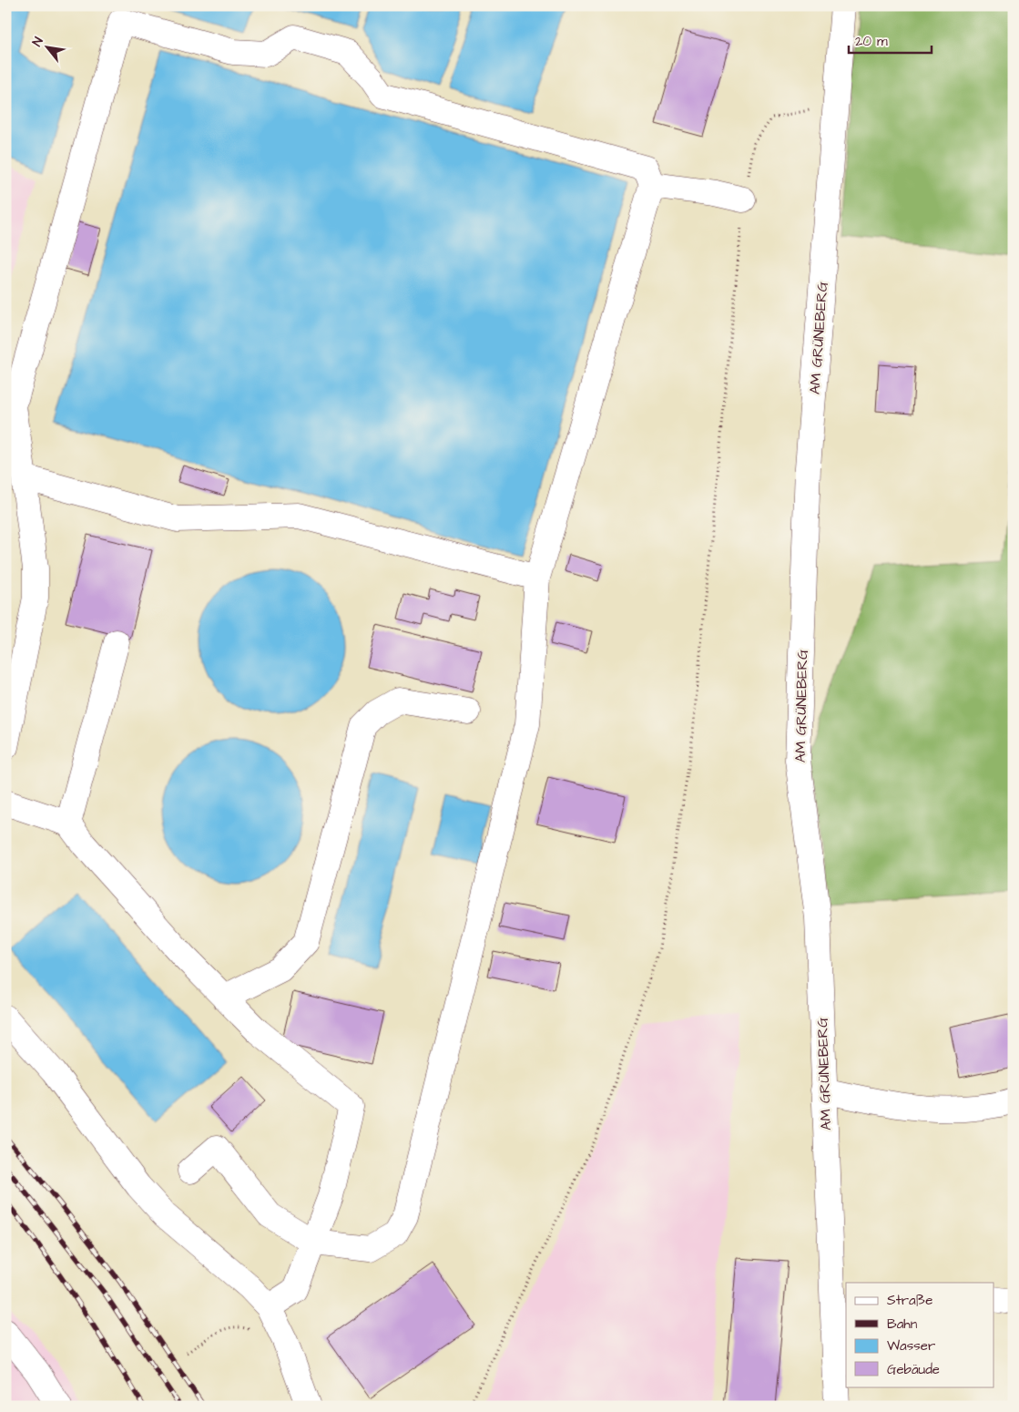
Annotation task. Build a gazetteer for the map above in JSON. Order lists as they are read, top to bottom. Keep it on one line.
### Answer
{"streets":{"street":["AM GRÜNEBERG"]},"legend":["Straße","Bahn","Wasser","Gebäude"],"scale_bar":"20 m","north":"top left"}
